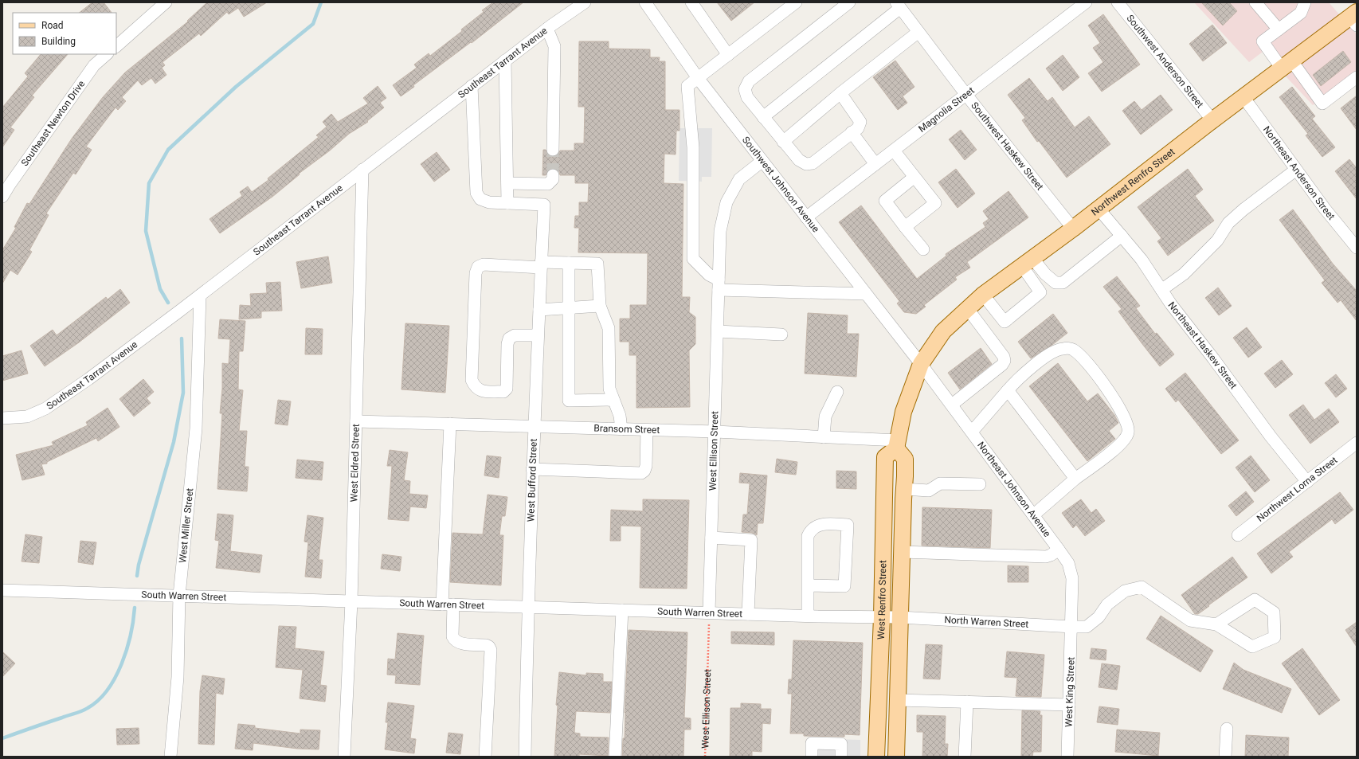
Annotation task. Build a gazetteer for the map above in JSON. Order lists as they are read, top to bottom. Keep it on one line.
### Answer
{"streets":{"main road":["Northwest Renfro Street","West Renfro Street"],"street":["Southwest Anderson Street","Southeast Tarrant Avenue","Magnolia Street","Southeast Newton Drive","Southwest Haskew Street","Northeast Anderson Street","Southwest Johnson Avenue","Northeast Haskew Street","Bransom Street","West Ellison Street","West Eldred Street","West Bufford Street","Northeast Johnson Avenue","Northwest Lorna Street","West Miller Street","South Warren Street","North Warren Street","West King Street"]},"crossings":[["Southwest Anderson Street","Northwest Renfro Street"],["Southeast Tarrant Avenue","West Eldred Street"],["Southeast Tarrant Avenue","West Miller Street"],["Magnolia Street","Southwest Haskew Street"],["Magnolia Street","Southwest Johnson Avenue"],["Southwest Haskew Street","Northwest Renfro Street"],["Northeast Anderson Street","Northwest Renfro Street"],["Northwest Renfro Street","Southwest Johnson Avenue"],["Northwest Renfro Street","Northeast Haskew Street"],["Northwest Renfro Street","Northeast Johnson Avenue"],["Southwest Johnson Avenue","West Ellison Street"],["Southwest Johnson Avenue","Northeast Johnson Avenue"],["Northeast Haskew Street","Northwest Lorna Street"],["Bransom Street","West Ellison Street"],["Bransom Street","West Eldred Street"],["Bransom Street","West Bufford Street"],["Bransom Street","West Renfro Street"],["West Ellison Street","South Warren Street"],["West Eldred Street","South Warren Street"],["West Bufford Street","South Warren Street"],["Northeast Johnson Avenue","North Warren Street"],["Northeast Johnson Avenue","West King Street"],["West Miller Street","South Warren Street"],["South Warren Street","West Renfro Street"],["South Warren Street","North Warren Street"],["West Renfro Street","North Warren Street"],["North Warren Street","West King Street"]],"legend":["Road","Building"]}
